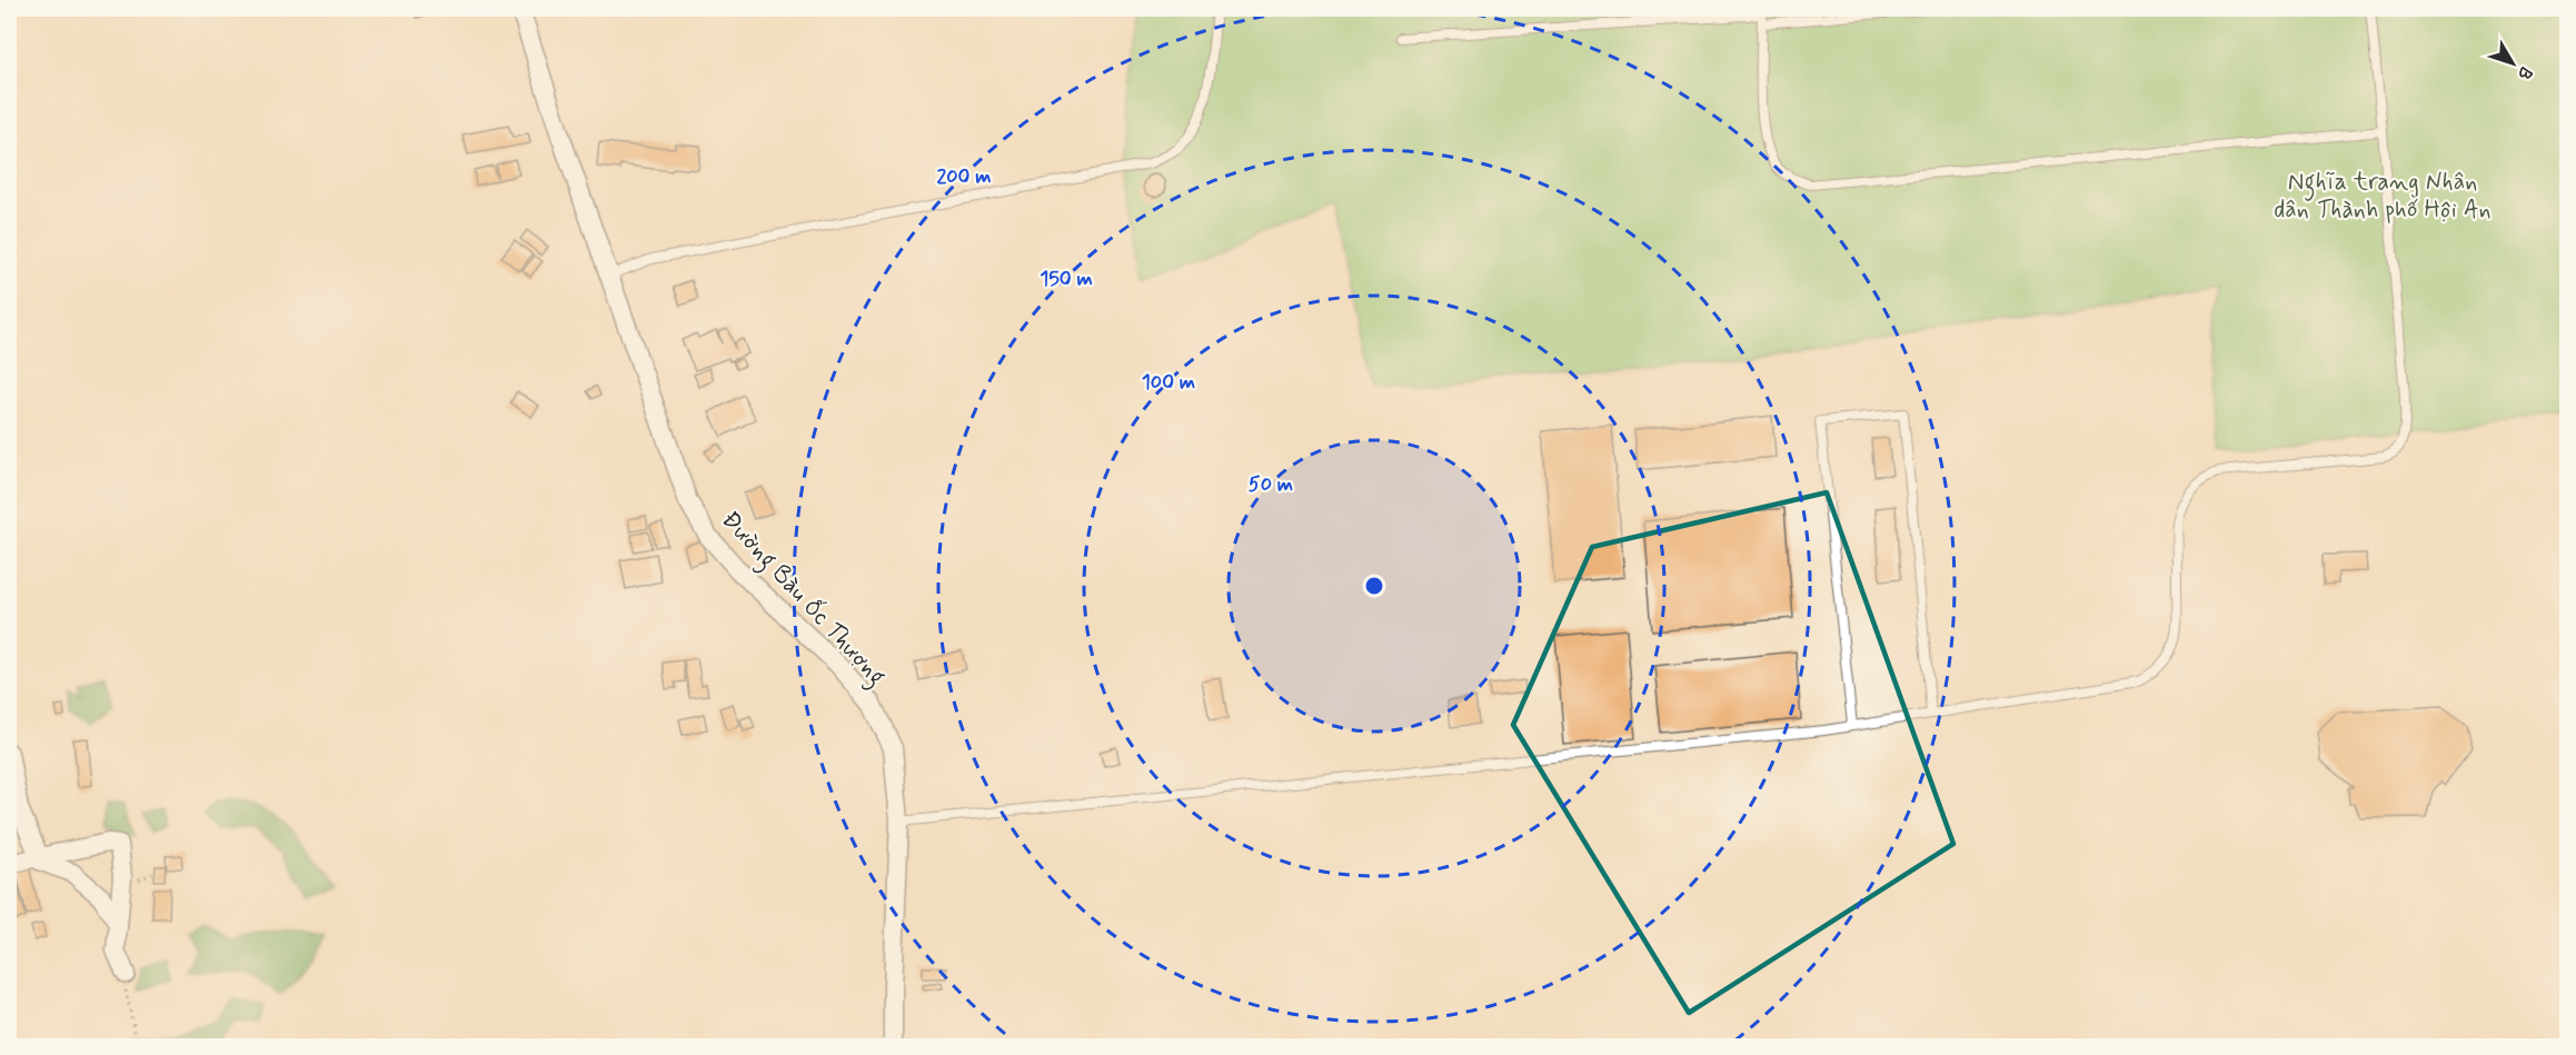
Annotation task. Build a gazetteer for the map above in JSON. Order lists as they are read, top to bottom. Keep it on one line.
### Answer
{"streets":{"street":["Đường Bàu Ốc Thượng"]},"parks":["Nghĩa trang Nhân dân Thành phố Hội An"],"north":"bottom right","rings":["200 m","150 m","100 m","50 m"]}
